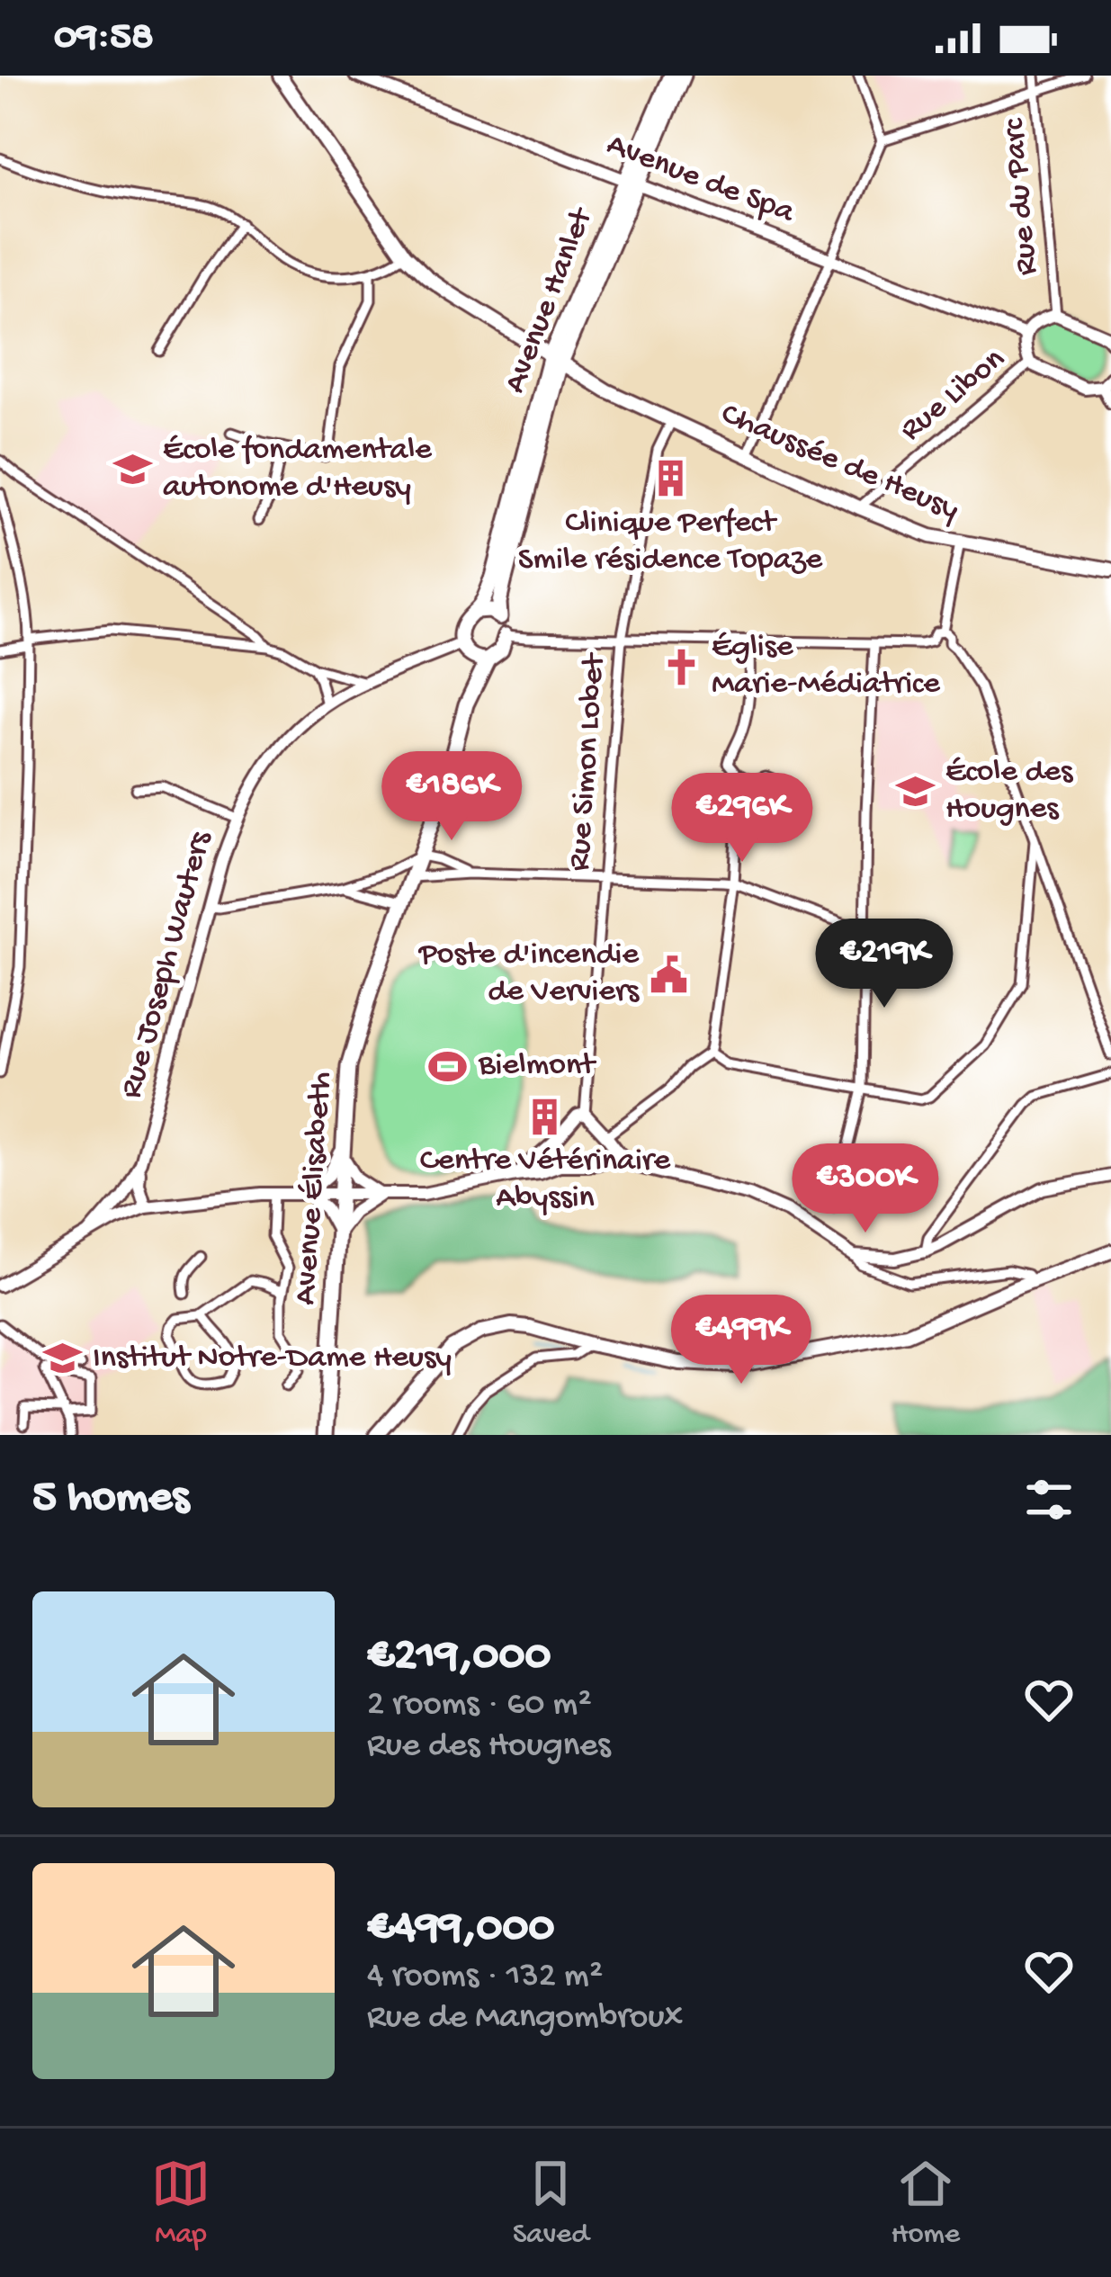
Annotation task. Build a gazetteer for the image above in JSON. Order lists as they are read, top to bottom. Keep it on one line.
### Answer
{"streets":{"highway":["Avenue Hanlet","Avenue Élisabeth"],"main road":["Chaussée de Heusy"],"street":["Avenue de Spa","Rue du Parc","Rue Libon","Rue Simon Lobet","Rue Joseph Wauters"]},"crossings":[["Avenue de Spa","Avenue Hanlet"],["Avenue Hanlet","Chaussée de Heusy"],["Rue Libon","Chaussée de Heusy"],["Chaussée de Heusy","Rue Simon Lobet"],["Rue Joseph Wauters","Avenue Élisabeth"]],"places":{"school or university":["École fondamentale autonome d'Heusy","École des Hougnes","Institut Notre-Dame Heusy"],"building":["Clinique Perfect Smile résidence Topaze","Centre Vétérinaire Abyssin"],"church":["Église Marie-Médiatrice"],"public building":["Poste d'incendie de Verviers"],"sports":["Bielmont"]},"page":{"status":"09:58","price":["€186K","€296K","€219K","€300K","€499K"],"heading":"5 homes","list":[{"name":"€219,000","note":"2 rooms · 60 m² · Rue des Hougnes"},{"name":"€499,000","note":"4 rooms · 132 m² · Rue de Mangombroux"}],"tabs":["Map","Saved","Home"]}}
